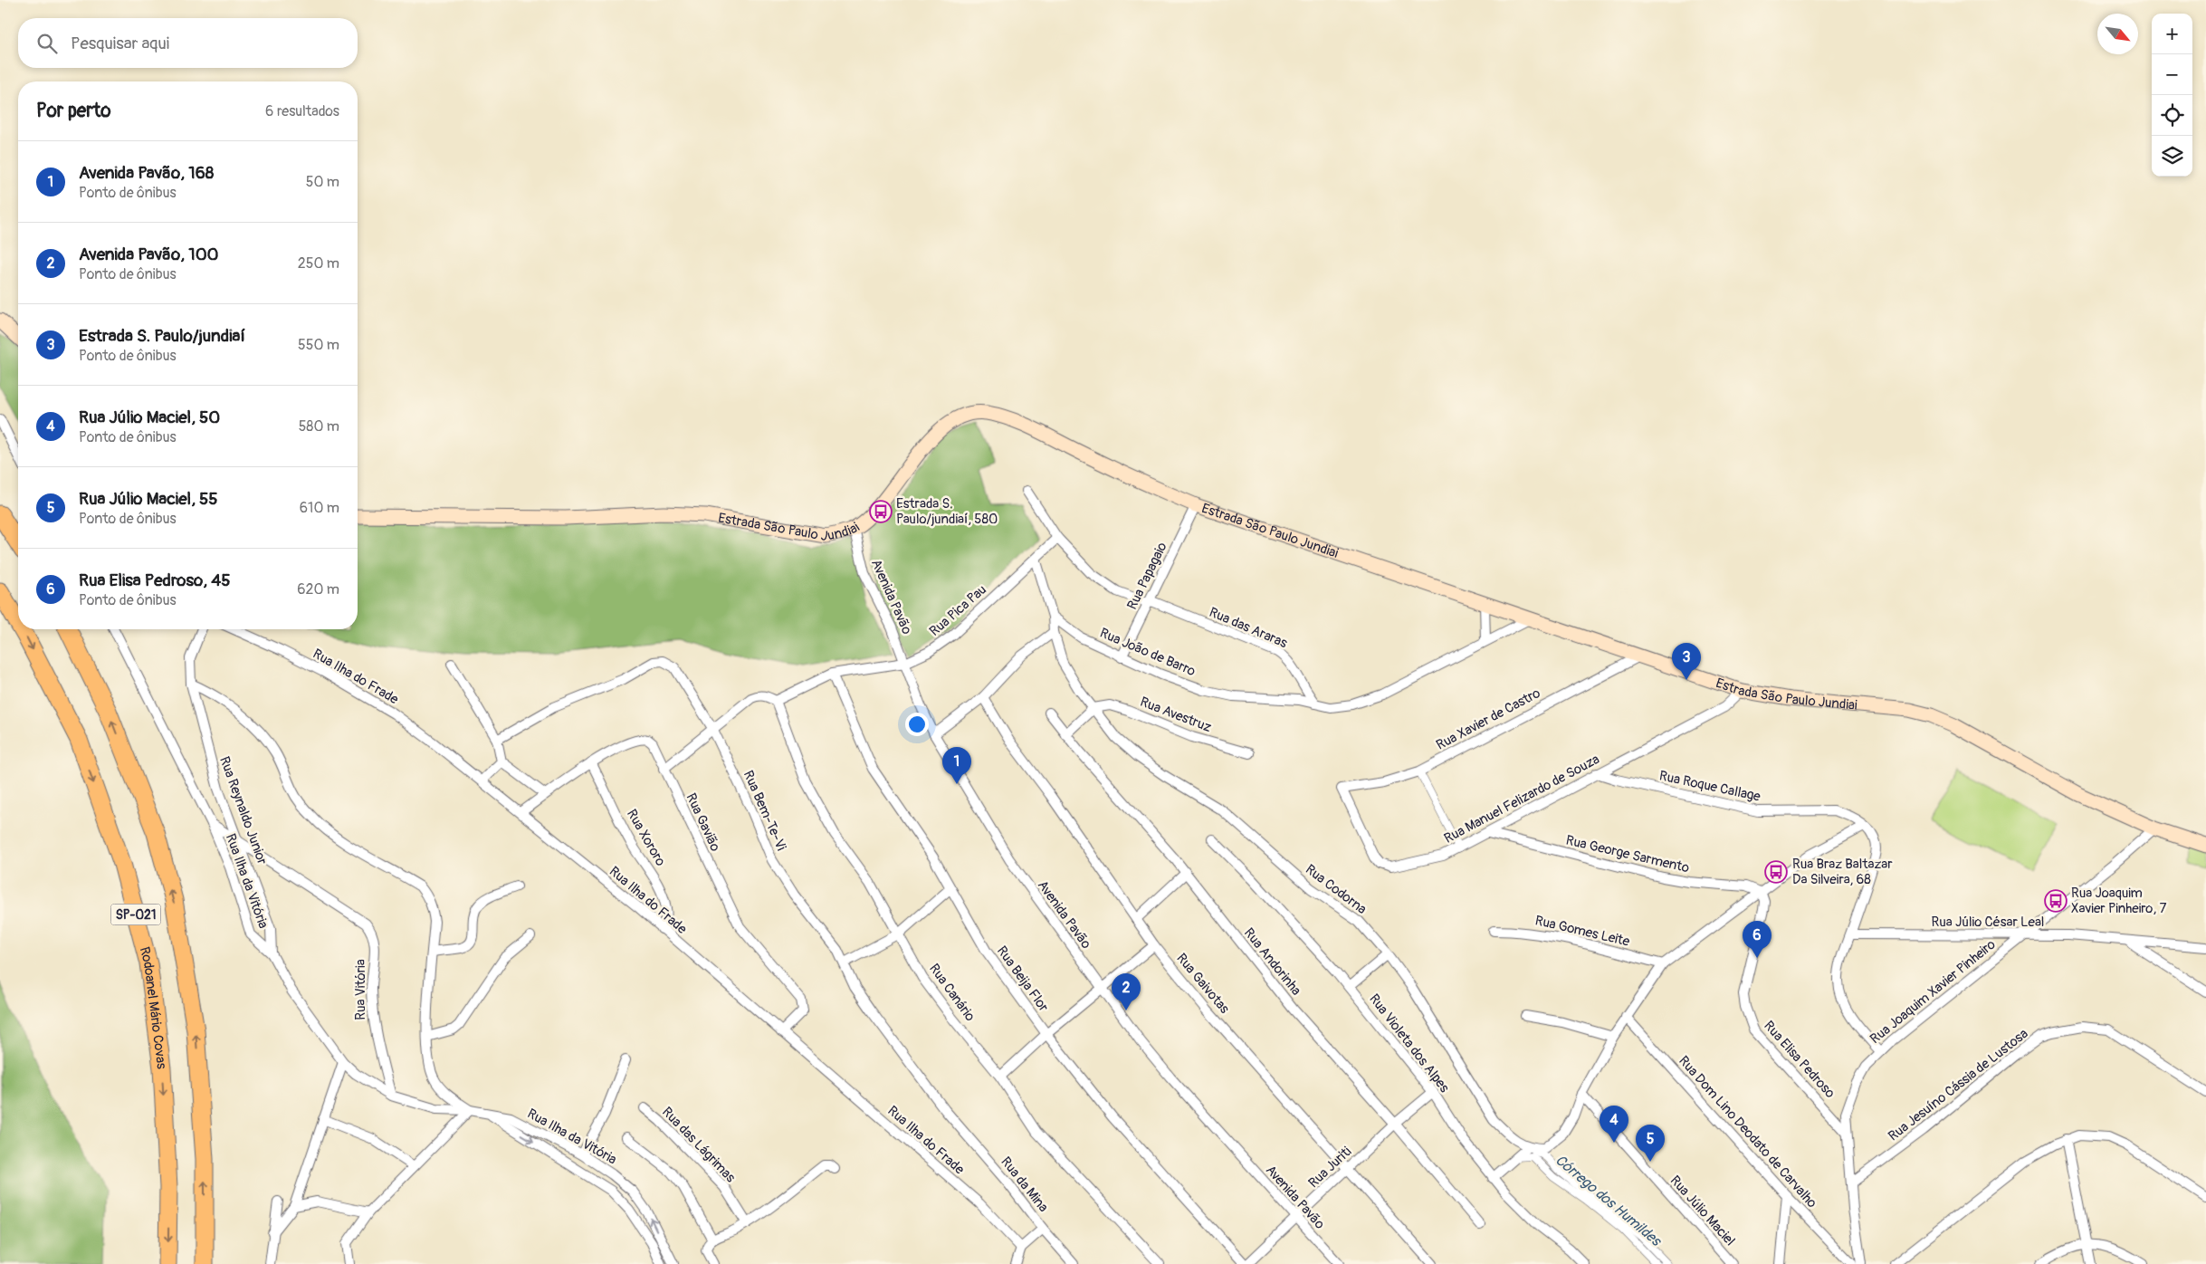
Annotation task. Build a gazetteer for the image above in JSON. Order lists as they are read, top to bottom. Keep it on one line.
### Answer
{"streets":{"highway":["SP-021","Rodoanel Mário Covas"],"main road":["Estrada São Paulo Jundiai"],"street":["Rua Papagaio","Avenida Pavão","Rua Pica Pau","Rua das Araras","Rua João de Barro","Rua Ilha do Frade","Rua Avestruz","Rua Xavier de Castro","Rua Roque Callage","Rua Manuel Felizardo de Souza","Rua Reynaldo Junior","Rua Bem-Te-Vi","Rua Gavião","Rua Xororo","Rua George Sarmento","Rua Ilha da Vitória","Rua Codorna","Rua Júlio César Leal","Rua Gomes Leite","Rua Andorinha","Rua Beija Flor","Rua Gaivotas","Rua Vitória","Rua Joaquim Xavier Pinheiro","Rua Canário","Rua Violeta dos Alpes","Rua Elisa Pedroso","Rua Jesuíno Cássia de Lustosa","Rua Dom Lino Deodato de Carvalho","Rua das Lágrimas","Rua Juriti","Rua da Mina","Rua Júlio Maciel"]},"crossings":[["Estrada São Paulo Jundiai","Rua Papagaio"],["Estrada São Paulo Jundiai","Avenida Pavão"],["Estrada São Paulo Jundiai","Rua João de Barro"],["Estrada São Paulo Jundiai","Rua Xavier de Castro"],["Estrada São Paulo Jundiai","Rua Manuel Felizardo de Souza"],["Estrada São Paulo Jundiai","Rua Joaquim Xavier Pinheiro"],["Rua Papagaio","Rua das Araras"],["Rua Papagaio","Rua João de Barro"],["Avenida Pavão","Rua Pica Pau"],["Avenida Pavão","Rua Juriti"],["Rua Pica Pau","Rua das Araras"],["Rua Pica Pau","Rua Beija Flor"],["Rua Pica Pau","Rua Canário"],["Rua das Araras","Rua João de Barro"],["Rua João de Barro","Rua Codorna"],["Rua Ilha do Frade","Rua Gavião"],["Rua Ilha do Frade","Rua Xororo"],["Rua Avestruz","Rua Codorna"],["Rua Xavier de Castro","Rua Manuel Felizardo de Souza"],["Rua Roque Callage","Rua Manuel Felizardo de Souza"],["Rua Roque Callage","Rua Júlio César Leal"],["Rua Roque Callage","Rua Joaquim Xavier Pinheiro"],["Rua Manuel Felizardo de Souza","Rua George Sarmento"],["Rua Reynaldo Junior","Rua Ilha da Vitória"],["Rua Reynaldo Junior","Rua Vitória"],["Rua Bem-Te-Vi","Rua da Mina"],["Rua Gavião","Rua Xororo"],["Rua George Sarmento","Rua Elisa Pedroso"],["Rua Ilha da Vitória","Rua Vitória"],["Rua Júlio César Leal","Rua Joaquim Xavier Pinheiro"],["Rua Andorinha","Rua Juriti"],["Rua Beija Flor","Rua Juriti"],["Rua Gaivotas","Rua Juriti"],["Rua Joaquim Xavier Pinheiro","Rua Elisa Pedroso"],["Rua Joaquim Xavier Pinheiro","Rua Jesuíno Cássia de Lustosa"],["Rua Violeta dos Alpes","Rua Juriti"]],"water":["Córrego dos Humildes"],"places":{"bus stop":["Estrada S. Paulo/jundiaí, 580","Rua Braz Baltazar Da Silveira, 68","Rua Joaquim Xavier Pinheiro, 7"]},"north":"bottom right","page":{"map_buttons":["+","−"],"search":"Pesquisar aqui","heading":["Por perto","6 resultados"],"list":[{"mark":"1","name":"Avenida Pavão, 168","note":"Ponto de ônibus","value":"50 m"},{"mark":"2","name":"Avenida Pavão, 100","note":"Ponto de ônibus","value":"250 m"},{"mark":"3","name":"Estrada S. Paulo/jundiaí","note":"Ponto de ônibus","value":"550 m"},{"mark":"4","name":"Rua Júlio Maciel, 50","note":"Ponto de ônibus","value":"580 m"},{"mark":"5","name":"Rua Júlio Maciel, 55","note":"Ponto de ônibus","value":"610 m"},{"mark":"6","name":"Rua Elisa Pedroso, 45","note":"Ponto de ônibus","value":"620 m"}],"pins":["3","1","6","2","4","5"]}}
